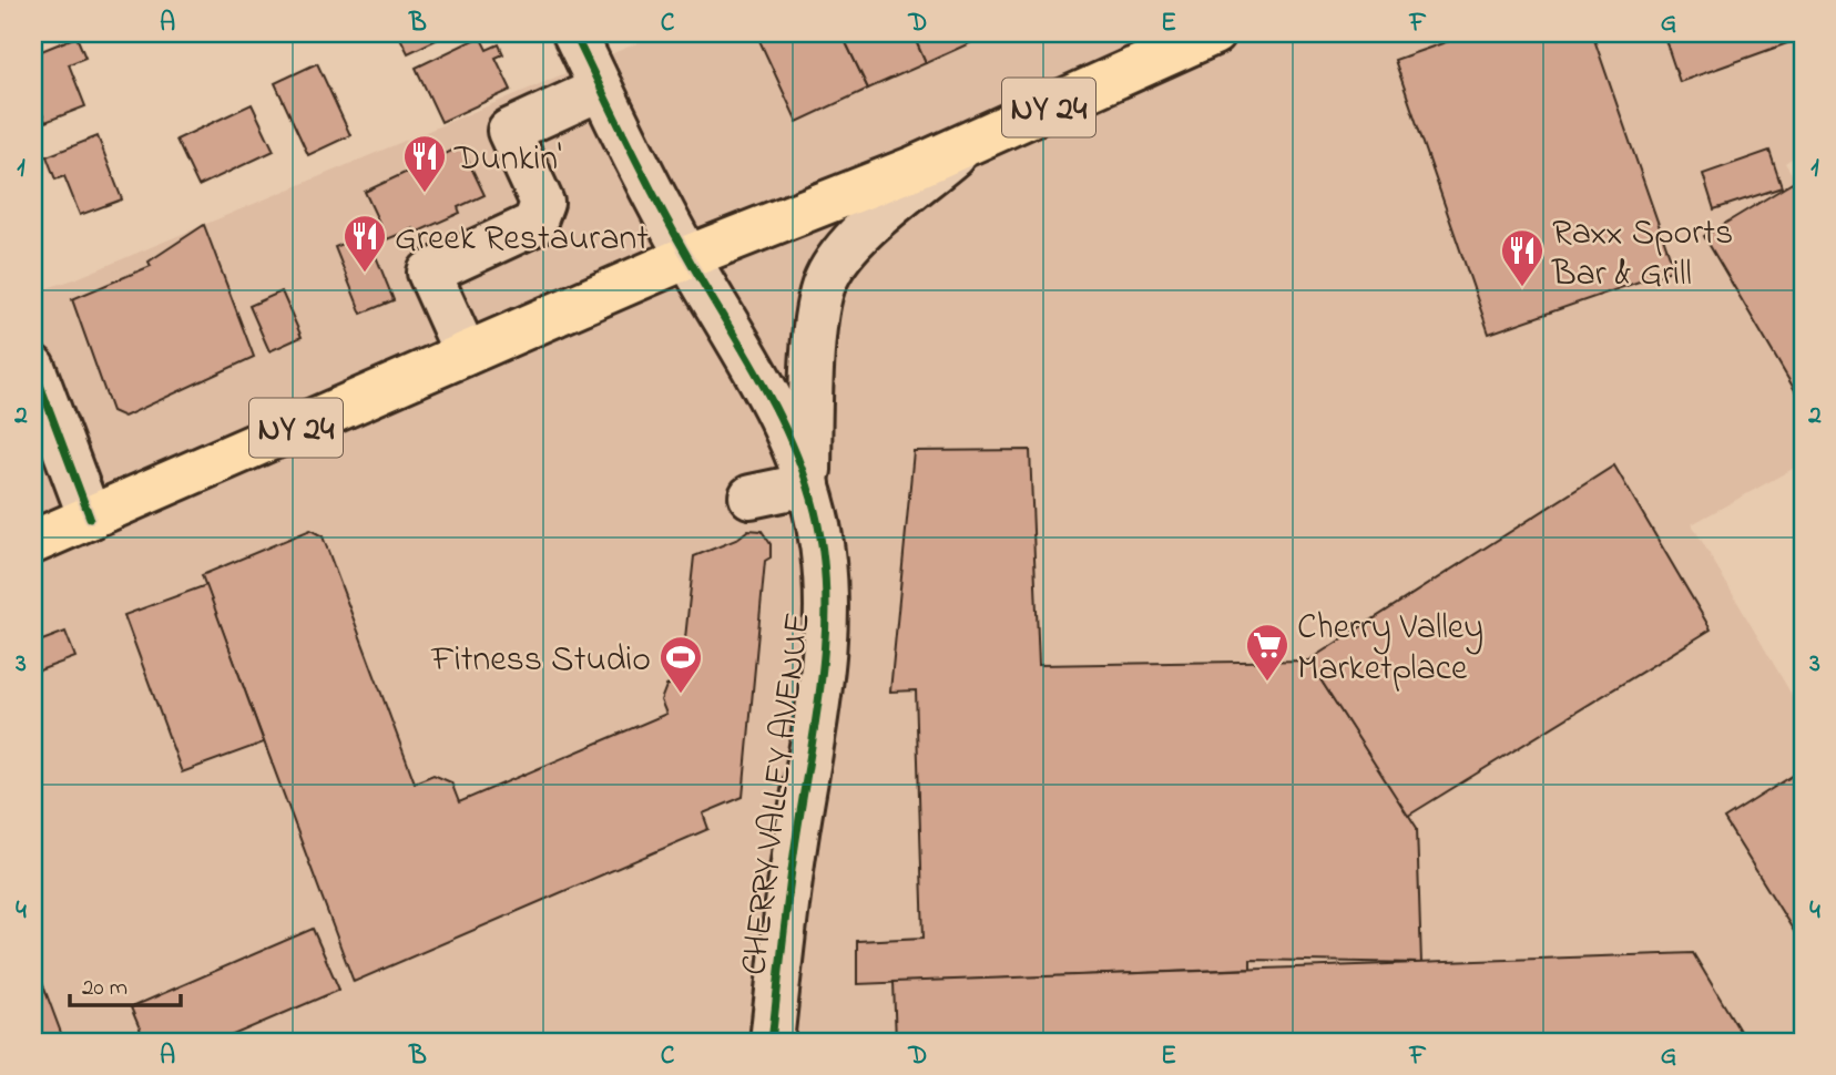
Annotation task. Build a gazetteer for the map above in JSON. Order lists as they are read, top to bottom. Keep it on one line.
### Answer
{"streets":{"main road":["NY 24"],"street":["CHERRY VALLEY AVENUE"]},"crossings":[["NY 24","CHERRY VALLEY AVENUE"]],"places":{"restaurant":["Dunkin'","Greek Restaurant","Raxx Sports Bar & Grill"],"supermarket":["Cherry Valley Marketplace"],"sports":["Fitness Studio"]},"scale_bar":"20 m","grid":{"columns":["A","B","C","D","E","F","G"],"rows":["1","2","3","4"]}}
